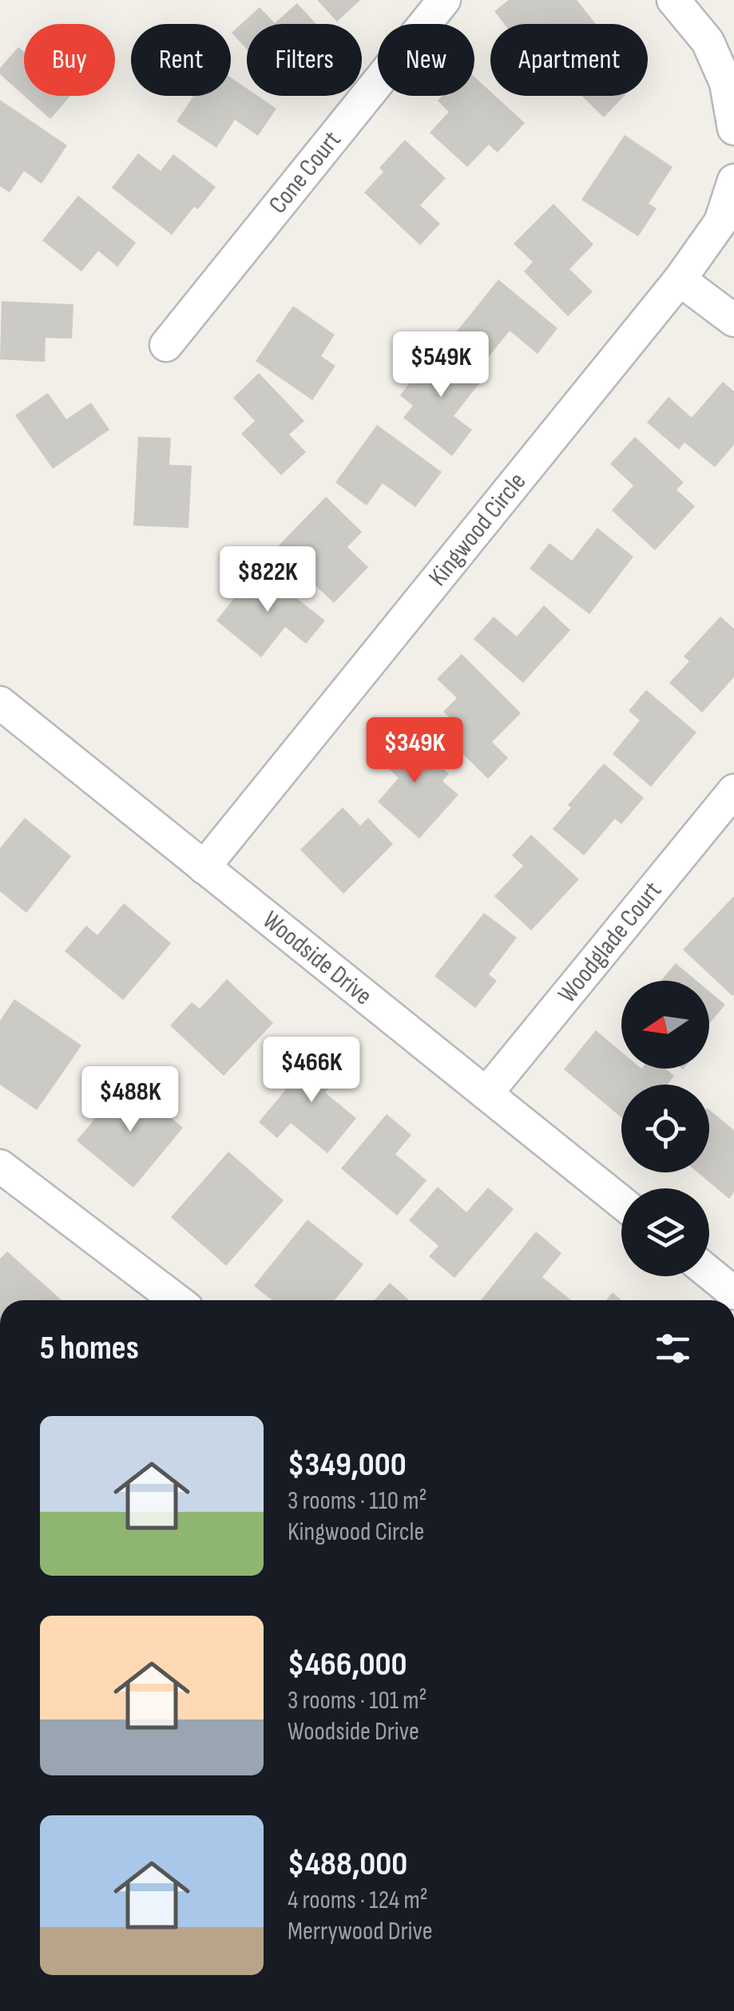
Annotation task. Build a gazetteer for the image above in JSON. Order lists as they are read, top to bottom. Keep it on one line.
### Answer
{"streets":{"street":["Cone Court","Kingwood Circle","Woodglade Court","Woodside Drive"]},"crossings":[["Kingwood Circle","Woodside Drive"],["Woodglade Court","Woodside Drive"]],"north":"left","page":{"chip":["Buy","Rent","Filters","New","Apartment"],"price":["$549K","$822K","$349K","$466K","$488K"],"heading":"5 homes","list":[{"name":"$349,000","note":"3 rooms · 110 m² · Kingwood Circle"},{"name":"$466,000","note":"3 rooms · 101 m² · Woodside Drive"},{"name":"$488,000","note":"4 rooms · 124 m² · Merrywood Drive"}]}}
